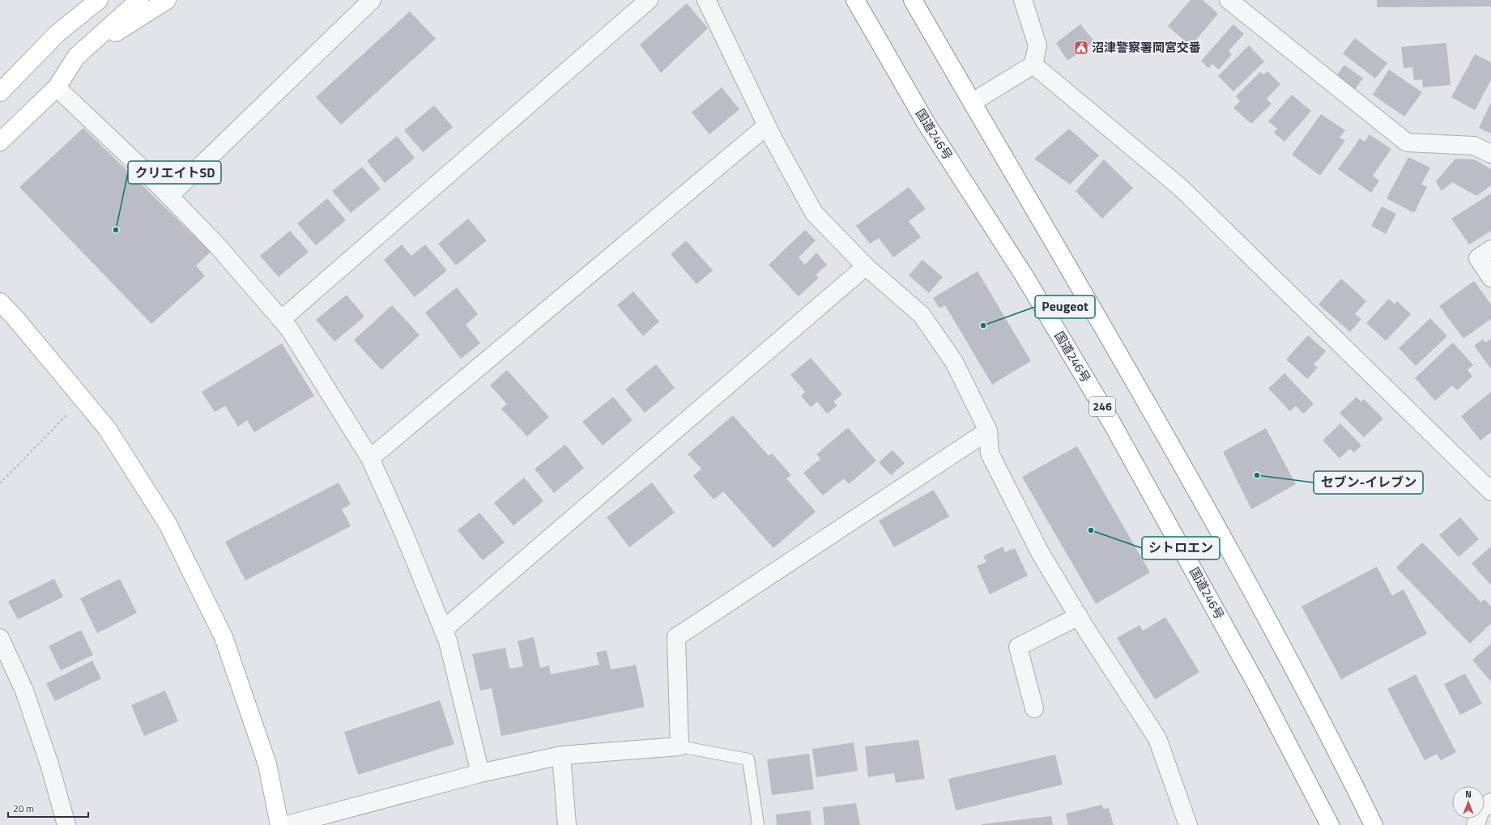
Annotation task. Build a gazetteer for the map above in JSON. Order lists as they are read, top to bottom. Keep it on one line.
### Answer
{"streets":{"main road":["国道246号","246"]},"places":{"public building":["沼津警察署岡宮交番"],"other":["クリエイトSD","Peugeot","セブン-イレブン","シトロエン"]},"scale_bar":"20 m","north":"top"}
